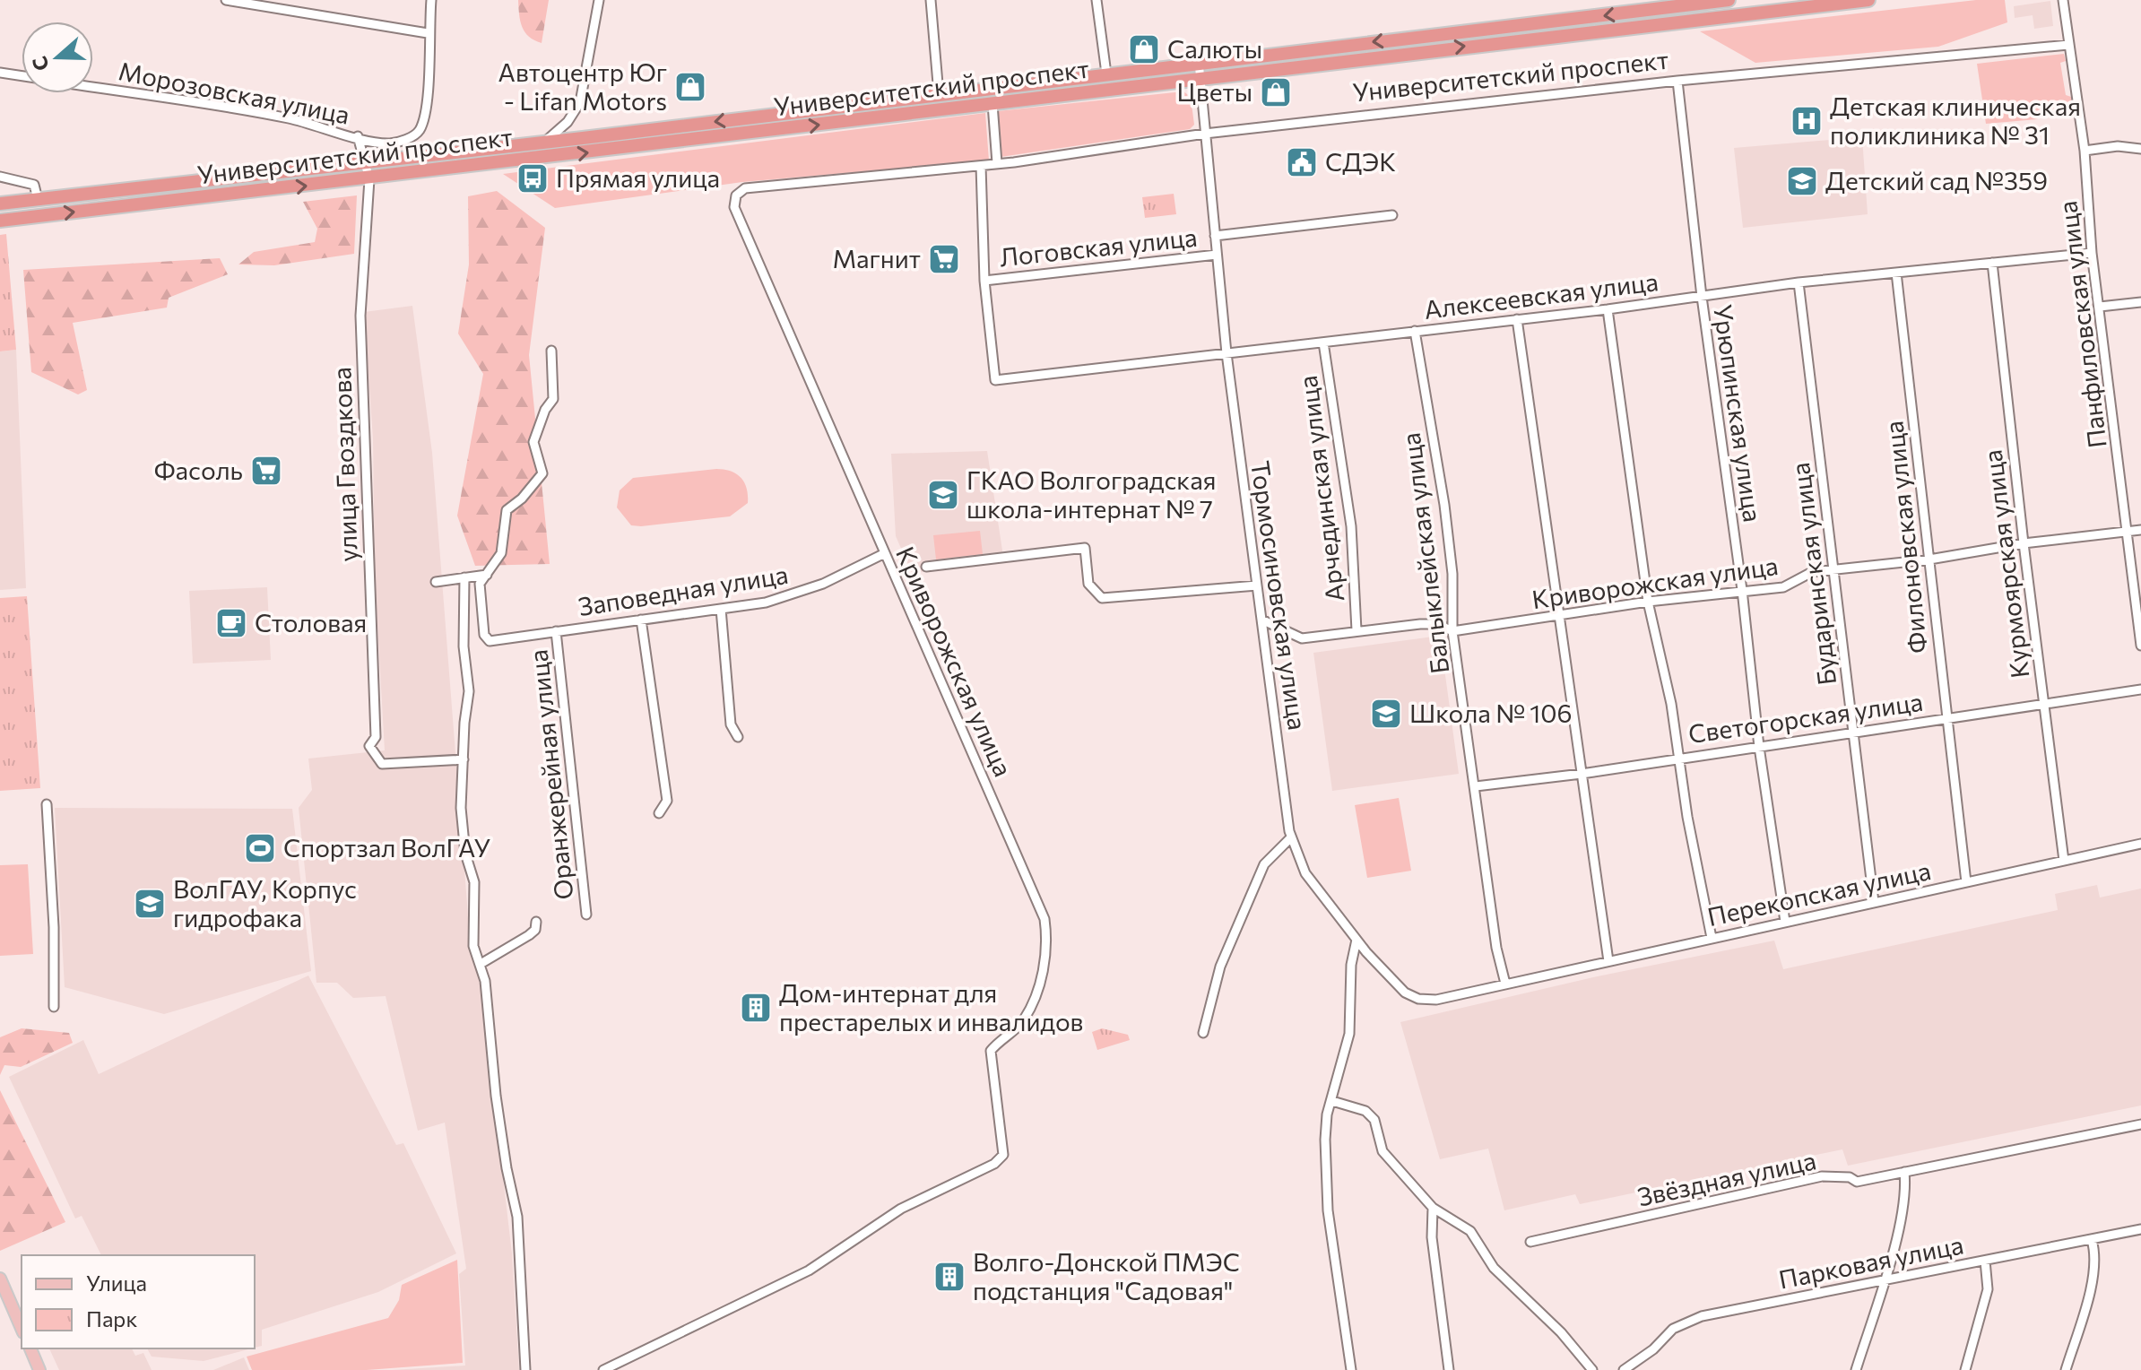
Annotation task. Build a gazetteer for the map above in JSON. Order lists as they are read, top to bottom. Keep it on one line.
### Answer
{"streets":{"highway":["Университетский проспект"],"street":["Морозовская улица","Логовская улица","Алексеевская улица","Панфиловская улица","Урюпинская улица","улица Гвоздкова","Арчединская улица","Филоновская улица","Балыклейская улица","Курмоярская улица","Бударинская улица","Криворожская улица","Заповедная улица","Тормосиновская улица","Светогорская улица","Оранжерейная улица","Перекопская улица","Звёздная улица","Парковая улица"]},"crossings":[["Университетский проспект","Панфиловская улица"],["Университетский проспект","Урюпинская улица"],["Университетский проспект","улица Гвоздкова"],["Университетский проспект","Криворожская улица"],["Университетский проспект","Тормосиновская улица"],["Морозовская улица","улица Гвоздкова"],["Логовская улица","Алексеевская улица"],["Логовская улица","Тормосиновская улица"],["Алексеевская улица","Панфиловская улица"],["Алексеевская улица","Урюпинская улица"],["Алексеевская улица","Арчединская улица"],["Алексеевская улица","Филоновская улица"],["Алексеевская улица","Балыклейская улица"],["Алексеевская улица","Курмоярская улица"],["Алексеевская улица","Бударинская улица"],["Алексеевская улица","Тормосиновская улица"],["Панфиловская улица","Криворожская улица"],["Урюпинская улица","Криворожская улица"],["Урюпинская улица","Светогорская улица"],["Урюпинская улица","Перекопская улица"],["Арчединская улица","Криворожская улица"],["Филоновская улица","Криворожская улица"],["Филоновская улица","Светогорская улица"],["Филоновская улица","Перекопская улица"],["Балыклейская улица","Криворожская улица"],["Балыклейская улица","Тормосиновская улица"],["Балыклейская улица","Светогорская улица"],["Балыклейская улица","Перекопская улица"],["Курмоярская улица","Криворожская улица"],["Курмоярская улица","Светогорская улица"],["Курмоярская улица","Перекопская улица"],["Бударинская улица","Криворожская улица"],["Бударинская улица","Светогорская улица"],["Бударинская улица","Перекопская улица"],["Криворожская улица","Заповедная улица"],["Криворожская улица","Тормосиновская улица"],["Заповедная улица","Оранжерейная улица"],["Тормосиновская улица","Перекопская улица"]],"places":{"shop":["Салюты","Автоцентр Юг - Lifan Motors","Цветы"],"hospital":["Детская клиническая поликлиника № 31"],"public building":["СДЭК"],"bus stop":["Прямая улица"],"school or university":["Детский сад №359","ГКАО Волгоградская школа-интернат № 7","Школа № 106","ВолГАУ, Корпус гидрофака"],"supermarket":["Магнит","Фасоль"],"cafe":["Столовая"],"sports":["Спортзал ВолГАУ"],"building":["Дом-интернат для престарелых и инвалидов","Волго-Донской ПМЭС подстанция \"Садовая\""]},"legend":["Улица","Парк"],"north":"left"}
